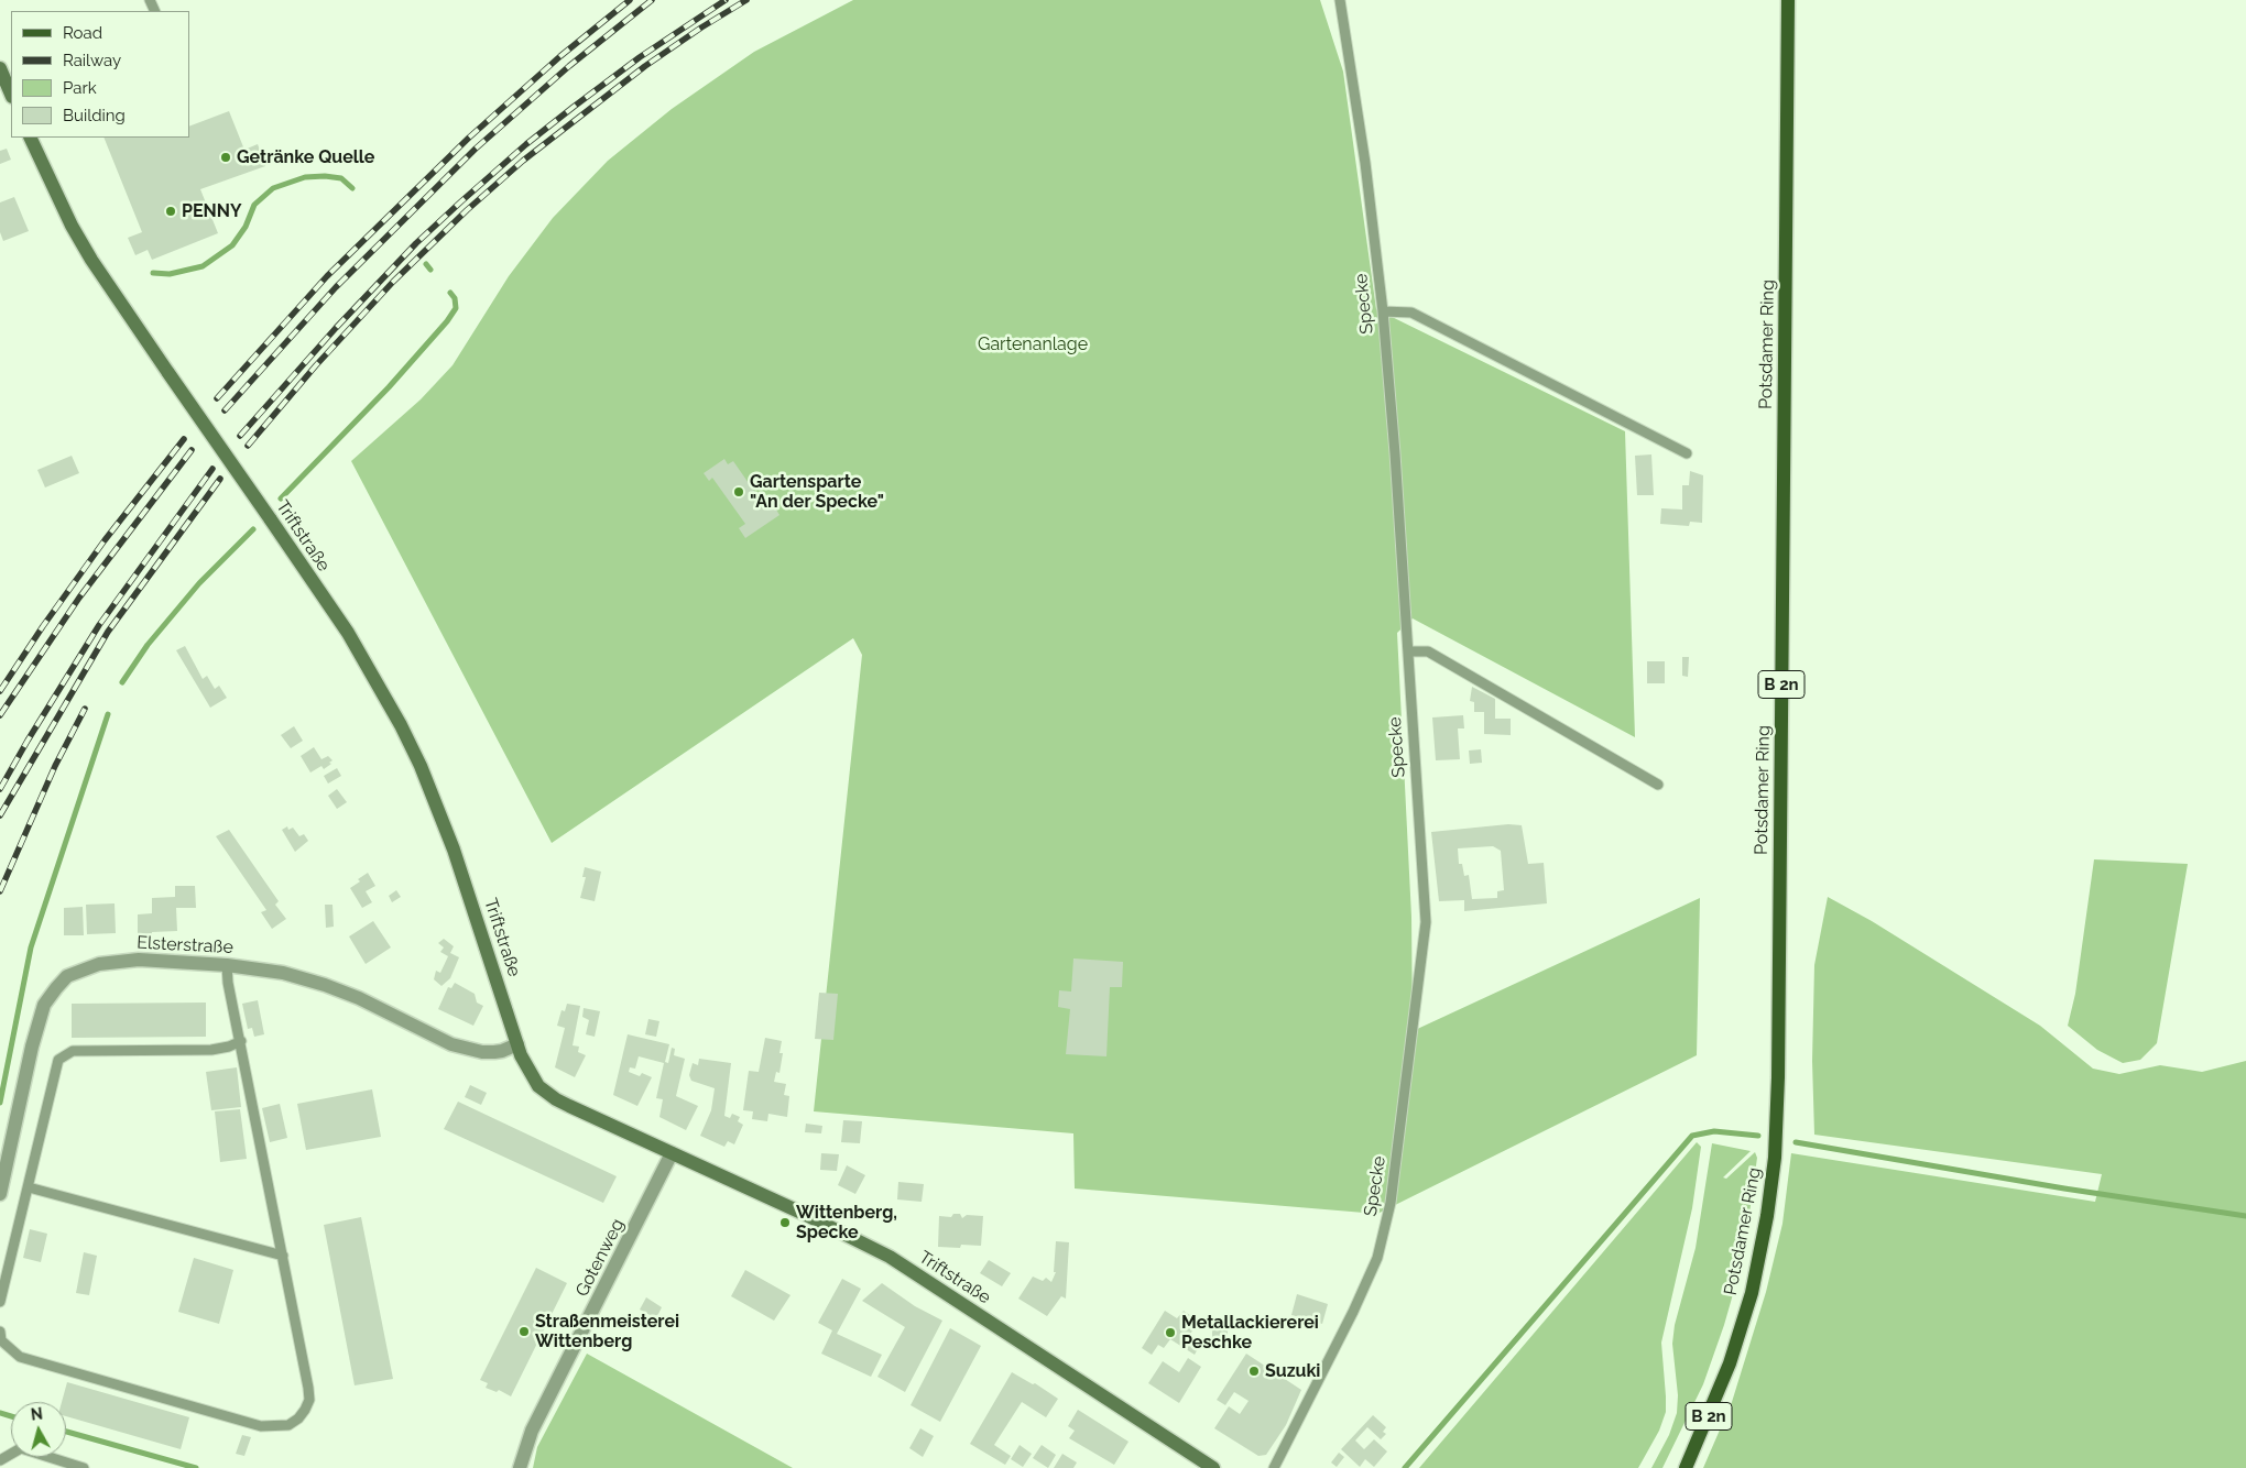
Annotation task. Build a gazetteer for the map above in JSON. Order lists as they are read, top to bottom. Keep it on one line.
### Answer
{"streets":{"main road":["Potsdamer Ring","Triftstraße","B 2n"],"street":["Elsterstraße","Gotenweg"],"lane":["Specke"]},"crossings":[["Triftstraße","Elsterstraße"],["Triftstraße","Gotenweg"]],"parks":["Gartenanlage"],"places":["Getränke Quelle","PENNY","Gartensparte \"An der Specke\"","Wittenberg, Specke","Straßenmeisterei Wittenberg","Metallackiererei Peschke","Suzuki"],"legend":["Road","Railway","Park","Building"],"north":"top"}
